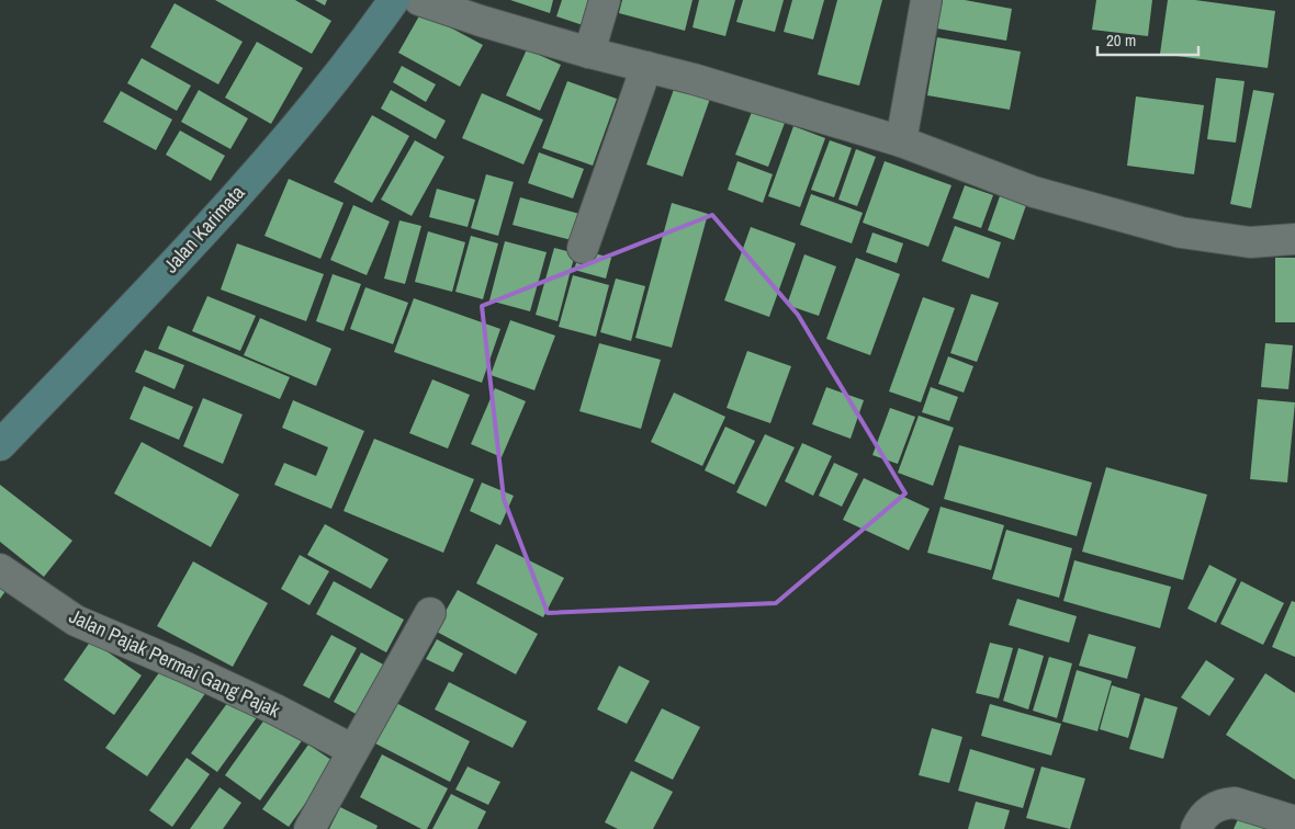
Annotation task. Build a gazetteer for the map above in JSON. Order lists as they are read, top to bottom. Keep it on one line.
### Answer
{"streets":{"main road":["Jalan Karimata"],"street":["Jalan Pajak Permai Gang Pajak"]},"scale_bar":"20 m"}
